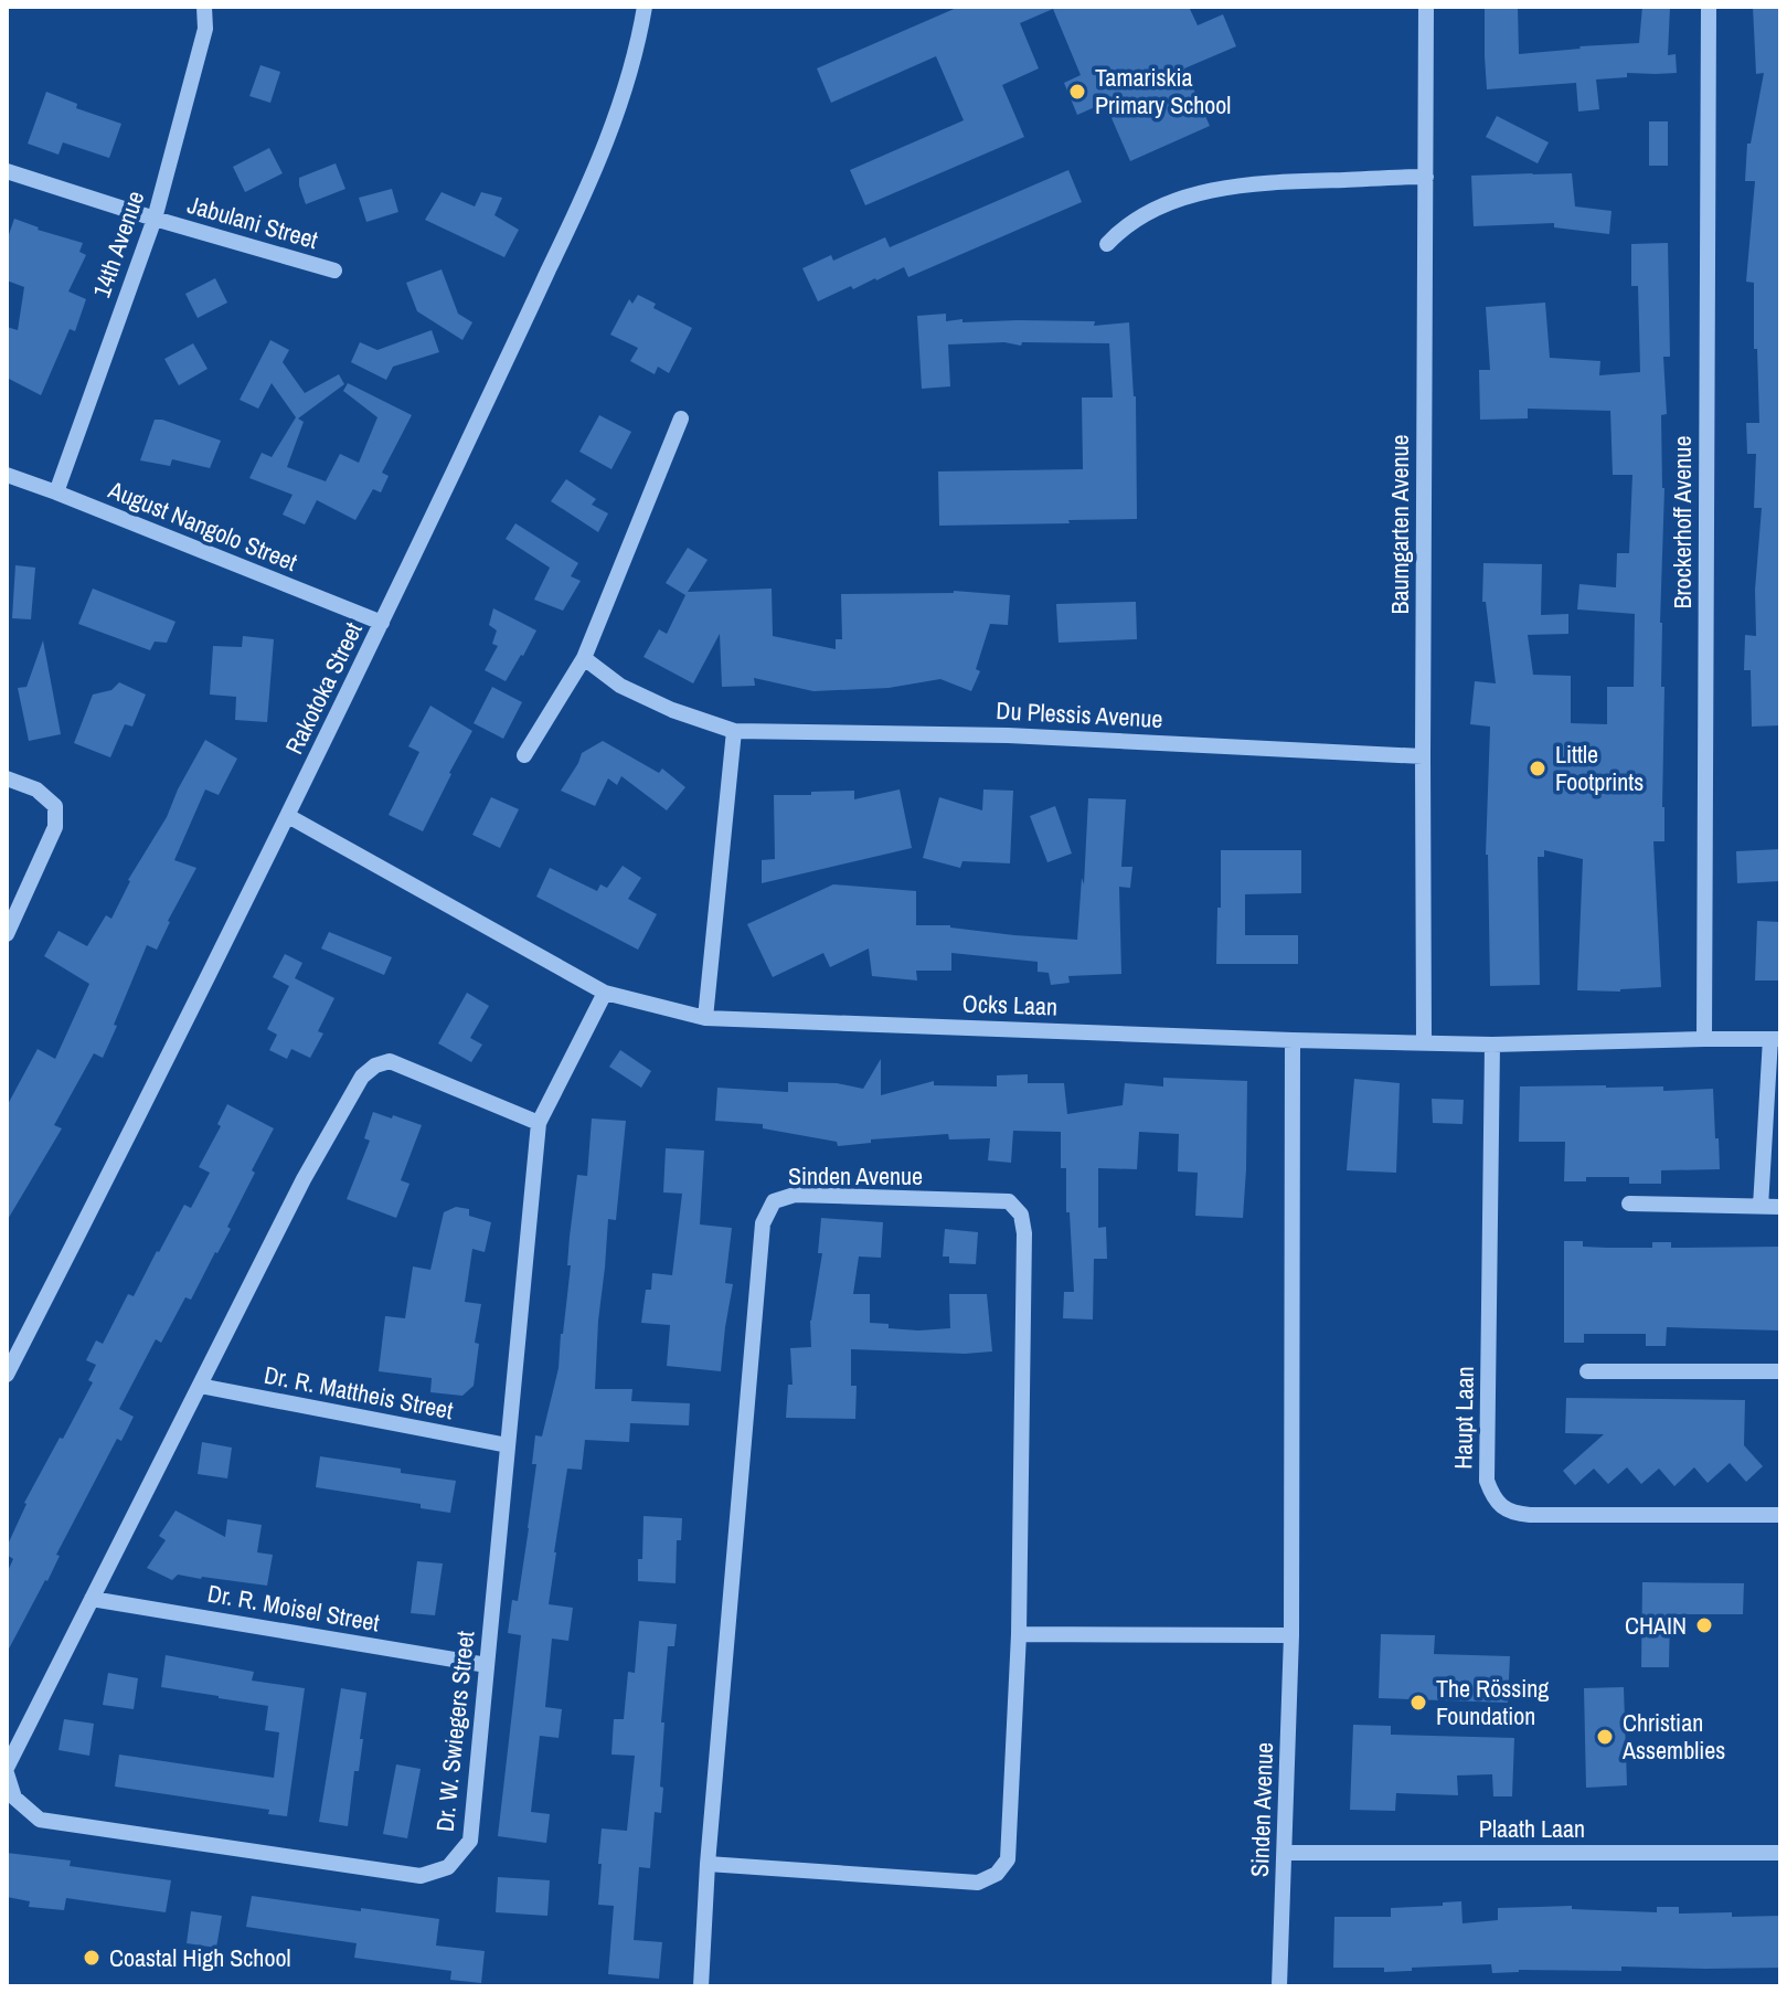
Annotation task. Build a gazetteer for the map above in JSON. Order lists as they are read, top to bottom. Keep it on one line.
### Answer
{"streets":{"street":["Jabulani Street","14th Avenue","Brockerhoff Avenue","Baumgarten Avenue","August Nangolo Street","Rakotoka Street","Du Plessis Avenue","Ocks Laan","Sinden Avenue","Dr. R. Mattheis Street","Haupt Laan","Dr. R. Moisel Street","Dr. W. Swiegers Street","Plaath Laan"]},"crossings":[["Jabulani Street","14th Avenue"],["14th Avenue","August Nangolo Street"],["Brockerhoff Avenue","Ocks Laan"],["Baumgarten Avenue","Du Plessis Avenue"],["Baumgarten Avenue","Ocks Laan"],["August Nangolo Street","Rakotoka Street"],["Rakotoka Street","Ocks Laan"],["Ocks Laan","Sinden Avenue"],["Ocks Laan","Haupt Laan"],["Ocks Laan","Dr. W. Swiegers Street"],["Sinden Avenue","Plaath Laan"],["Dr. R. Mattheis Street","Dr. W. Swiegers Street"],["Dr. R. Moisel Street","Dr. W. Swiegers Street"]],"places":["Tamariskia Primary School","Little Footprints","CHAIN","The Rössing Foundation","Christian Assemblies","Coastal High School"]}
